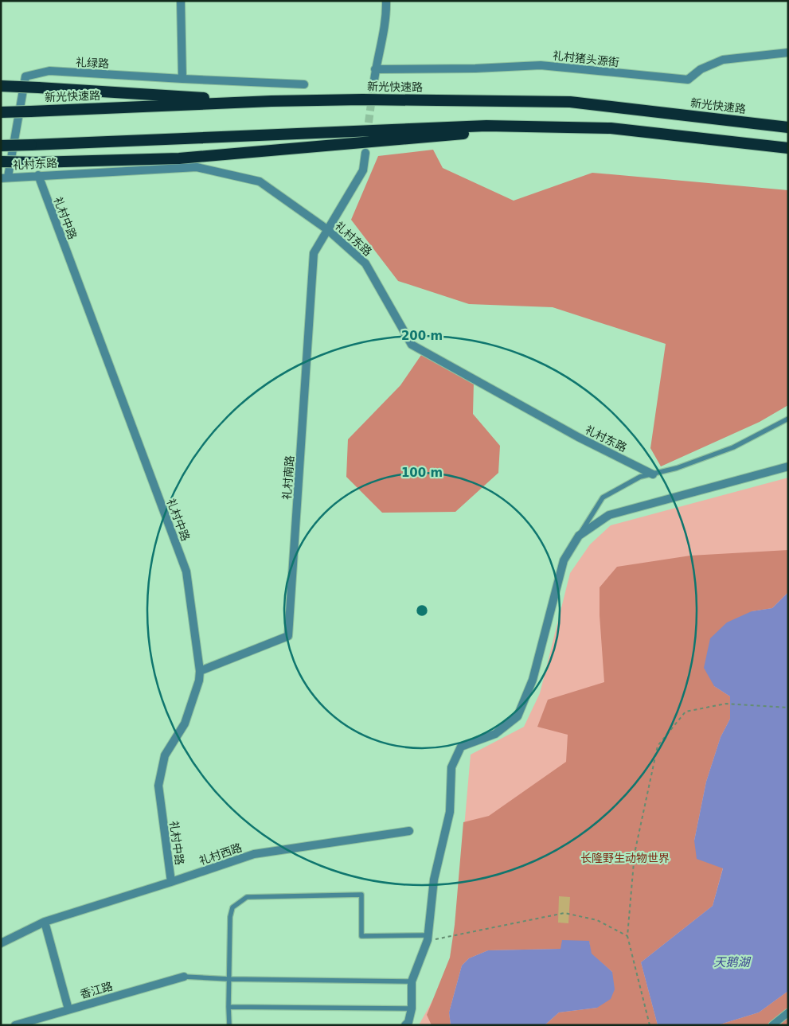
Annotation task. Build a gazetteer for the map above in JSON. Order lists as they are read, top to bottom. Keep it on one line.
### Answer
{"streets":{"highway":["新光快速路"],"street":["礼村猪头源街","礼绿路","礼村东路","礼村中路","礼村南路","礼村西路","香江路"]},"crossings":[["礼绿路","礼村东路"],["礼村东路","礼村中路"],["礼村东路","礼村南路"],["礼村中路","礼村南路"],["礼村中路","礼村西路"]],"water":["天鹅湖"],"parks":["长隆野生动物世界"],"rings":["200 m","100 m"]}
